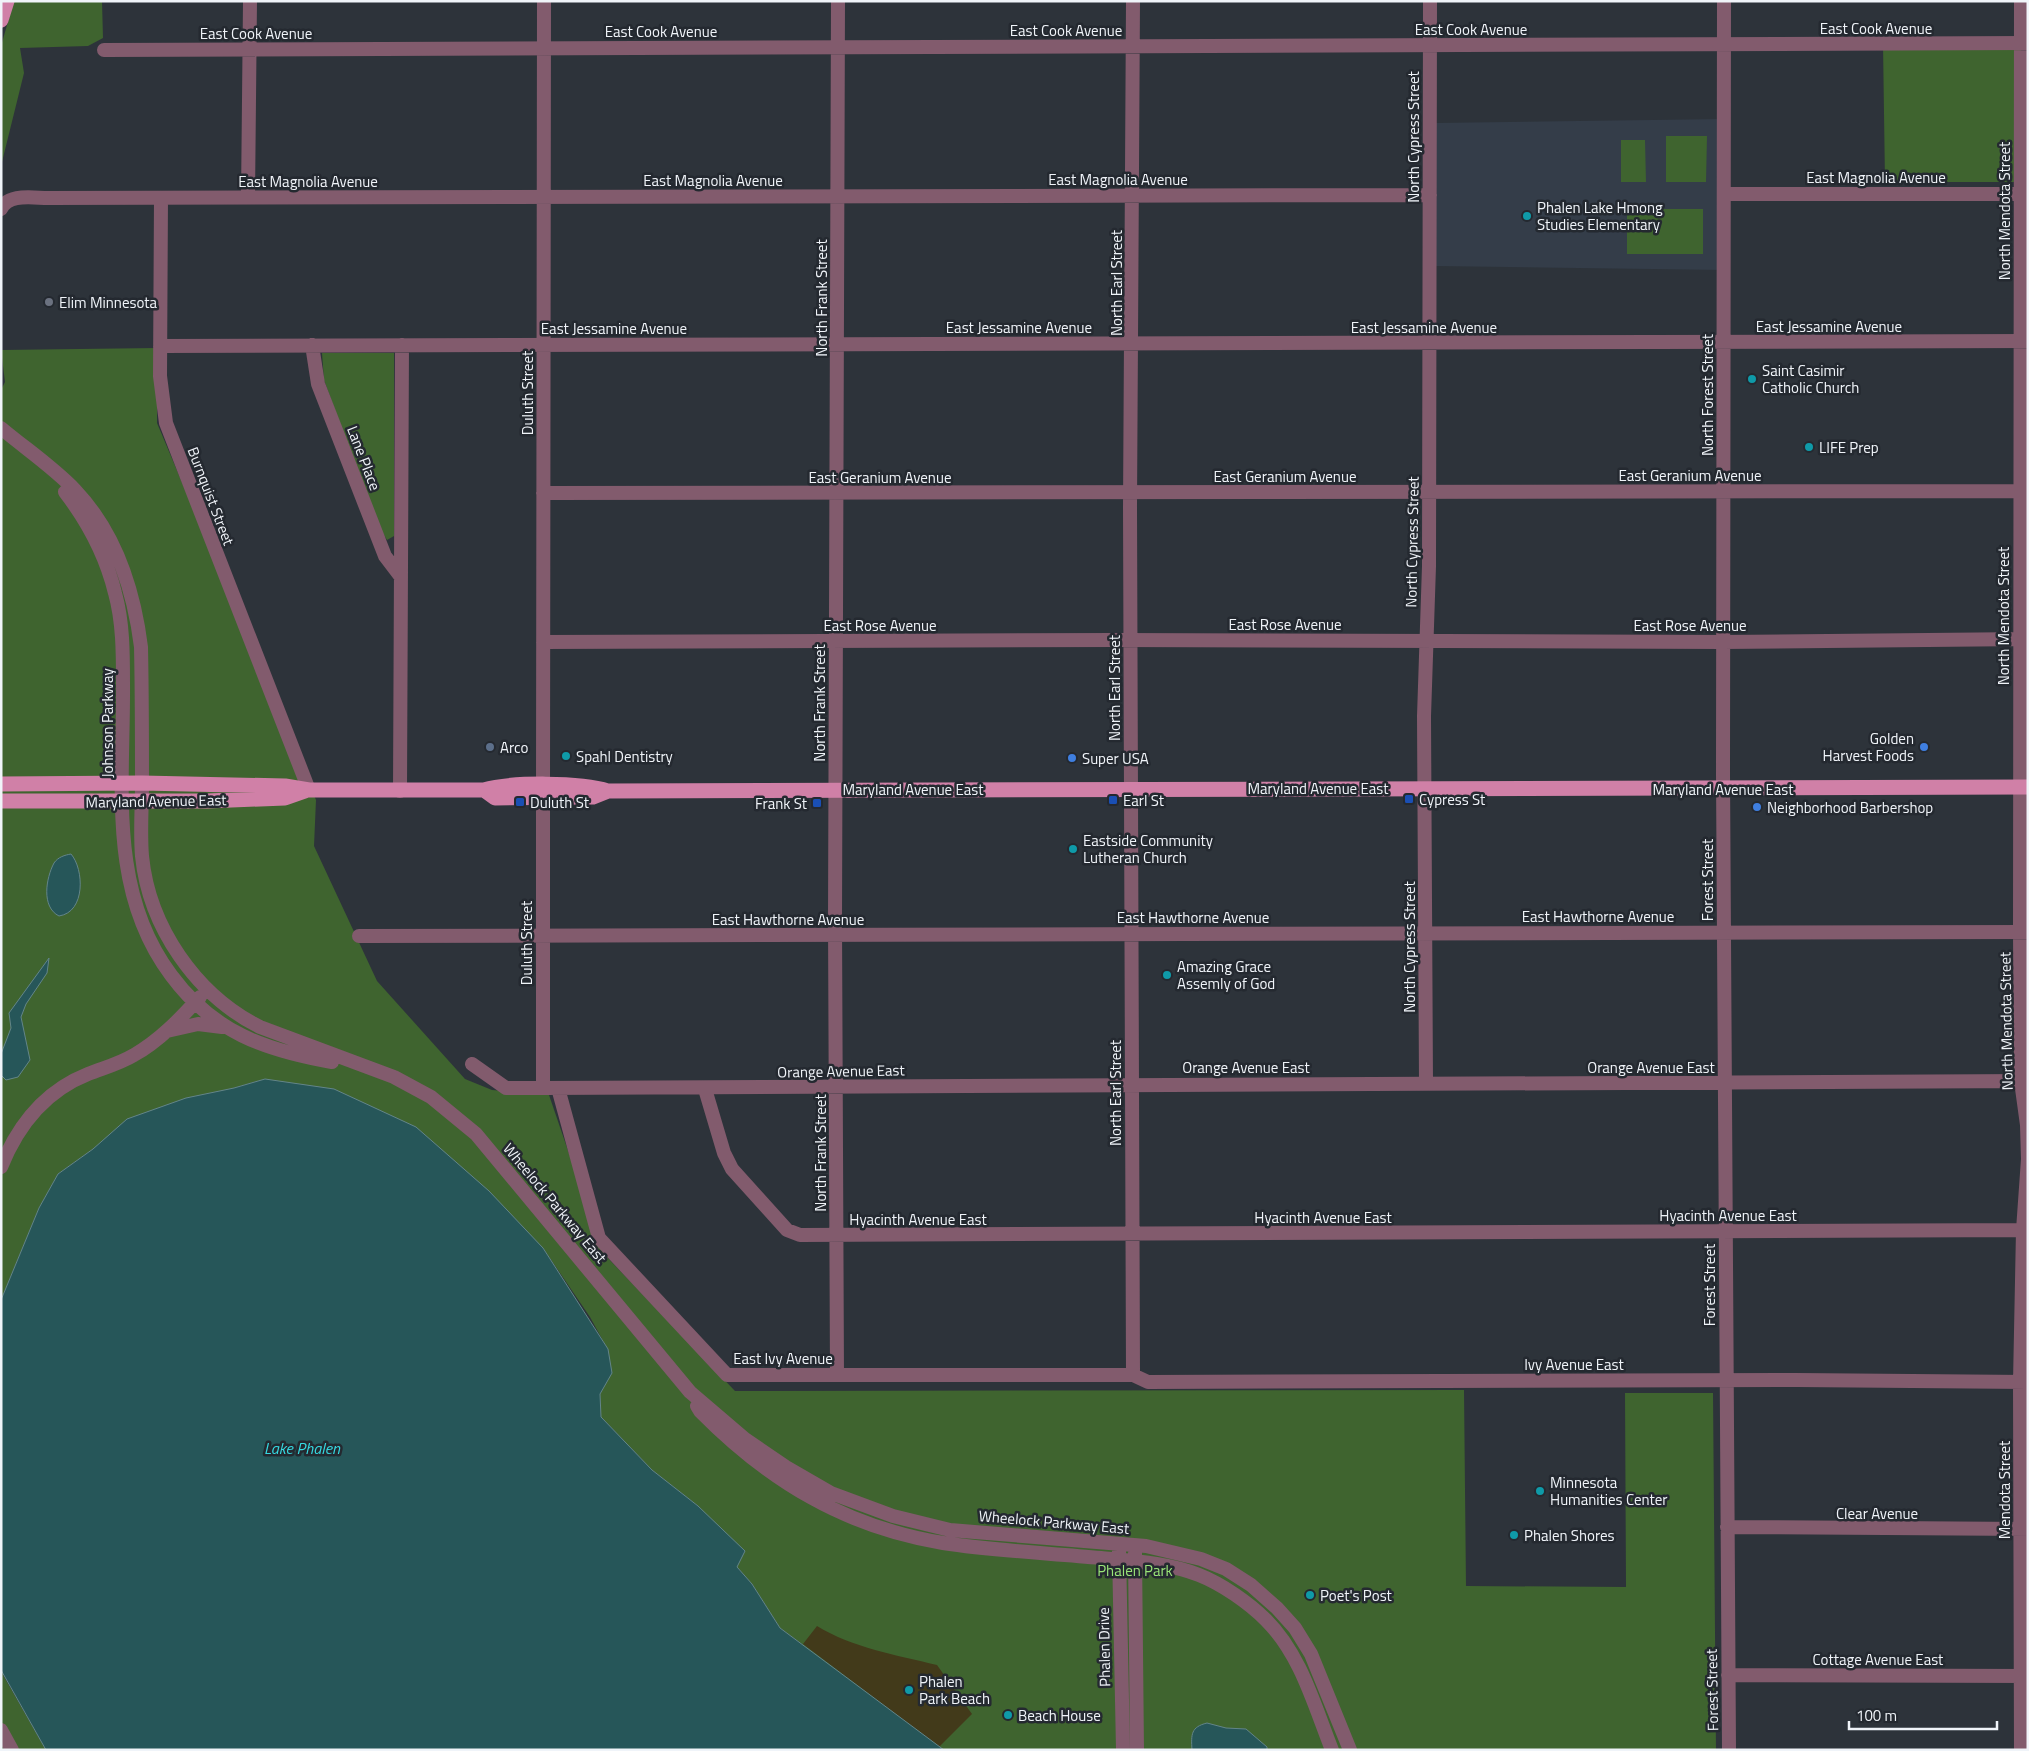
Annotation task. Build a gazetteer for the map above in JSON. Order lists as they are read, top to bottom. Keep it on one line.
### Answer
{"streets":{"main road":["Maryland Avenue East"],"street":["East Cook Avenue","North Cypress Street","East Magnolia Avenue","North Mendota Street","North Earl Street","North Frank Street","East Jessamine Avenue","Duluth Street","North Forest Street","Lane Place","East Geranium Avenue","Burnquist Street","East Rose Avenue","Johnson Parkway","Forest Street","East Hawthorne Avenue","Orange Avenue East","Wheelock Parkway East","Hyacinth Avenue East","East Ivy Avenue","Ivy Avenue East","Mendota Street","Clear Avenue","Phalen Drive","Cottage Avenue East"]},"crossings":[["East Cook Avenue","North Cypress Street"],["East Cook Avenue","North Mendota Street"],["East Cook Avenue","North Earl Street"],["East Cook Avenue","North Frank Street"],["East Cook Avenue","Duluth Street"],["East Cook Avenue","North Forest Street"],["North Cypress Street","East Magnolia Avenue"],["North Cypress Street","East Jessamine Avenue"],["North Cypress Street","East Geranium Avenue"],["North Cypress Street","East Rose Avenue"],["North Cypress Street","Maryland Avenue East"],["North Cypress Street","East Hawthorne Avenue"],["North Cypress Street","Orange Avenue East"],["East Magnolia Avenue","North Mendota Street"],["East Magnolia Avenue","North Earl Street"],["East Magnolia Avenue","North Frank Street"],["East Magnolia Avenue","Duluth Street"],["East Magnolia Avenue","North Forest Street"],["East Magnolia Avenue","Burnquist Street"],["North Mendota Street","East Jessamine Avenue"],["North Mendota Street","East Geranium Avenue"],["North Mendota Street","East Rose Avenue"],["North Mendota Street","Maryland Avenue East"],["North Mendota Street","East Hawthorne Avenue"],["North Mendota Street","Orange Avenue East"],["North Mendota Street","Hyacinth Avenue East"],["North Mendota Street","Mendota Street"],["North Earl Street","East Jessamine Avenue"],["North Earl Street","East Geranium Avenue"],["North Earl Street","East Rose Avenue"],["North Earl Street","Maryland Avenue East"],["North Earl Street","East Hawthorne Avenue"],["North Earl Street","Orange Avenue East"],["North Earl Street","Hyacinth Avenue East"],["North Earl Street","East Ivy Avenue"],["North Earl Street","Ivy Avenue East"],["North Frank Street","East Jessamine Avenue"],["North Frank Street","East Geranium Avenue"],["North Frank Street","East Rose Avenue"],["North Frank Street","Maryland Avenue East"],["North Frank Street","East Hawthorne Avenue"],["North Frank Street","Orange Avenue East"],["North Frank Street","Hyacinth Avenue East"],["North Frank Street","East Ivy Avenue"],["East Jessamine Avenue","Duluth Street"],["East Jessamine Avenue","North Forest Street"],["East Jessamine Avenue","Lane Place"],["East Jessamine Avenue","Burnquist Street"],["Duluth Street","East Geranium Avenue"],["Duluth Street","East Rose Avenue"],["Duluth Street","Maryland Avenue East"],["Duluth Street","East Hawthorne Avenue"],["Duluth Street","Orange Avenue East"],["North Forest Street","East Geranium Avenue"],["North Forest Street","East Rose Avenue"],["North Forest Street","Maryland Avenue East"],["North Forest Street","Forest Street"],["Lane Place","Maryland Avenue East"],["Burnquist Street","Maryland Avenue East"],["Johnson Parkway","Maryland Avenue East"],["Johnson Parkway","Wheelock Parkway East"],["Maryland Avenue East","Forest Street"],["Forest Street","East Hawthorne Avenue"],["Forest Street","Orange Avenue East"],["Forest Street","Hyacinth Avenue East"],["Forest Street","Ivy Avenue East"],["Forest Street","Clear Avenue"],["Forest Street","Cottage Avenue East"],["Orange Avenue East","Hyacinth Avenue East"],["Orange Avenue East","East Ivy Avenue"],["Wheelock Parkway East","Phalen Drive"],["Hyacinth Avenue East","Mendota Street"],["East Ivy Avenue","Ivy Avenue East"],["Ivy Avenue East","Mendota Street"],["Mendota Street","Clear Avenue"],["Mendota Street","Cottage Avenue East"]],"water":["Lake Phalen"],"parks":["Phalen Park"],"places":{"other":["Phalen Lake Hmong Studies Elementary","Elim Minnesota","Saint Casimir Catholic Church","LIFE Prep","Arco","Golden Harvest Foods","Spahl Dentistry","Super USA","Neighborhood Barbershop","Eastside Community Lutheran Church","Amazing Grace Assemly of God","Minnesota Humanities Center","Phalen Shores","Poet's Post","Phalen Park Beach","Beach House"],"transit":["Cypress St","Earl St","Duluth St","Frank St"]},"scale_bar":"100 m"}
